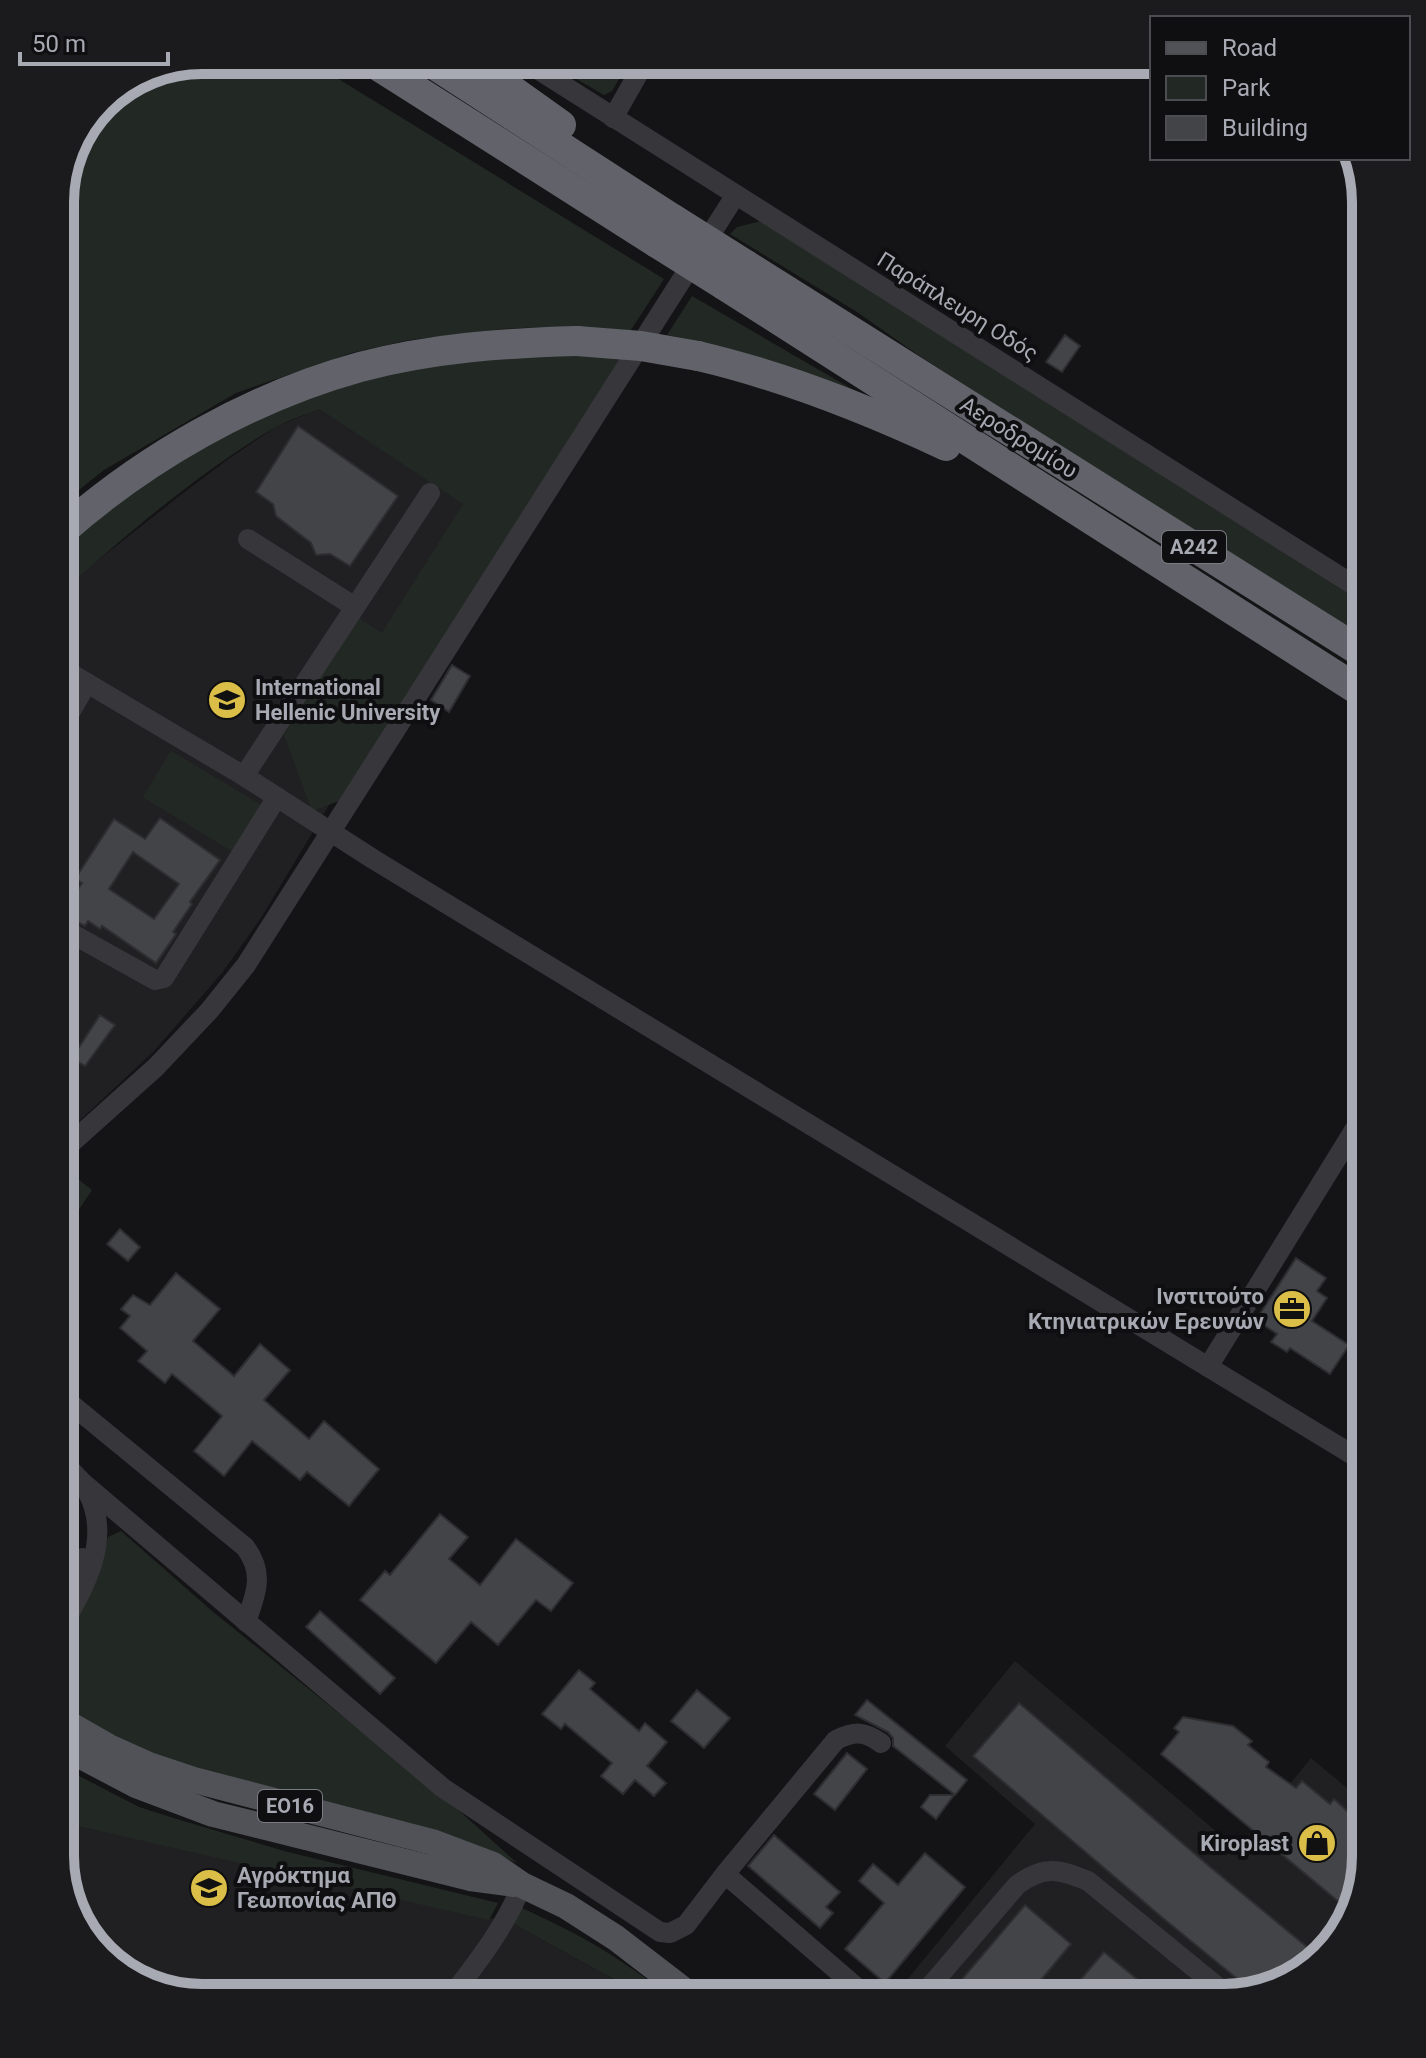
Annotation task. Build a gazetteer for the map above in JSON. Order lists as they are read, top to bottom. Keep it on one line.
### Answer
{"streets":{"highway":["Αεροδρομίου","Α242"],"main road":["ΕΟ16"],"street":["Παράπλευρη Οδός"]},"places":{"school or university":["International Hellenic University","Αγρόκτημα Γεωπονίας ΑΠΘ"],"office":["Ινστιτούτο Κτηνιατρικών Ερευνών"],"shop":["Kiroplast"]},"legend":["Road","Park","Building"],"scale_bar":"50 m"}
